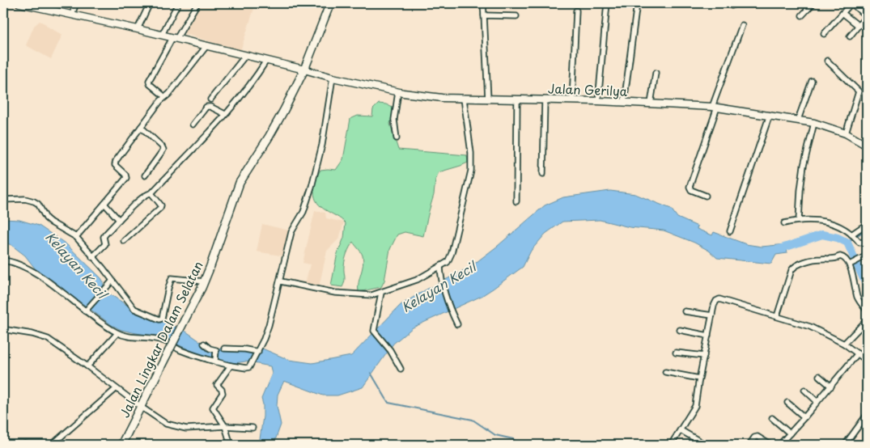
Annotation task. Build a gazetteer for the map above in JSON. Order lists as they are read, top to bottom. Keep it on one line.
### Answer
{"streets":{"main road":["Jalan Lingkar Dalam Selatan"],"street":["Jalan Gerilya"]},"crossings":[["Jalan Gerilya","Jalan Lingkar Dalam Selatan"]],"water":["Kelayan Kecil"]}
